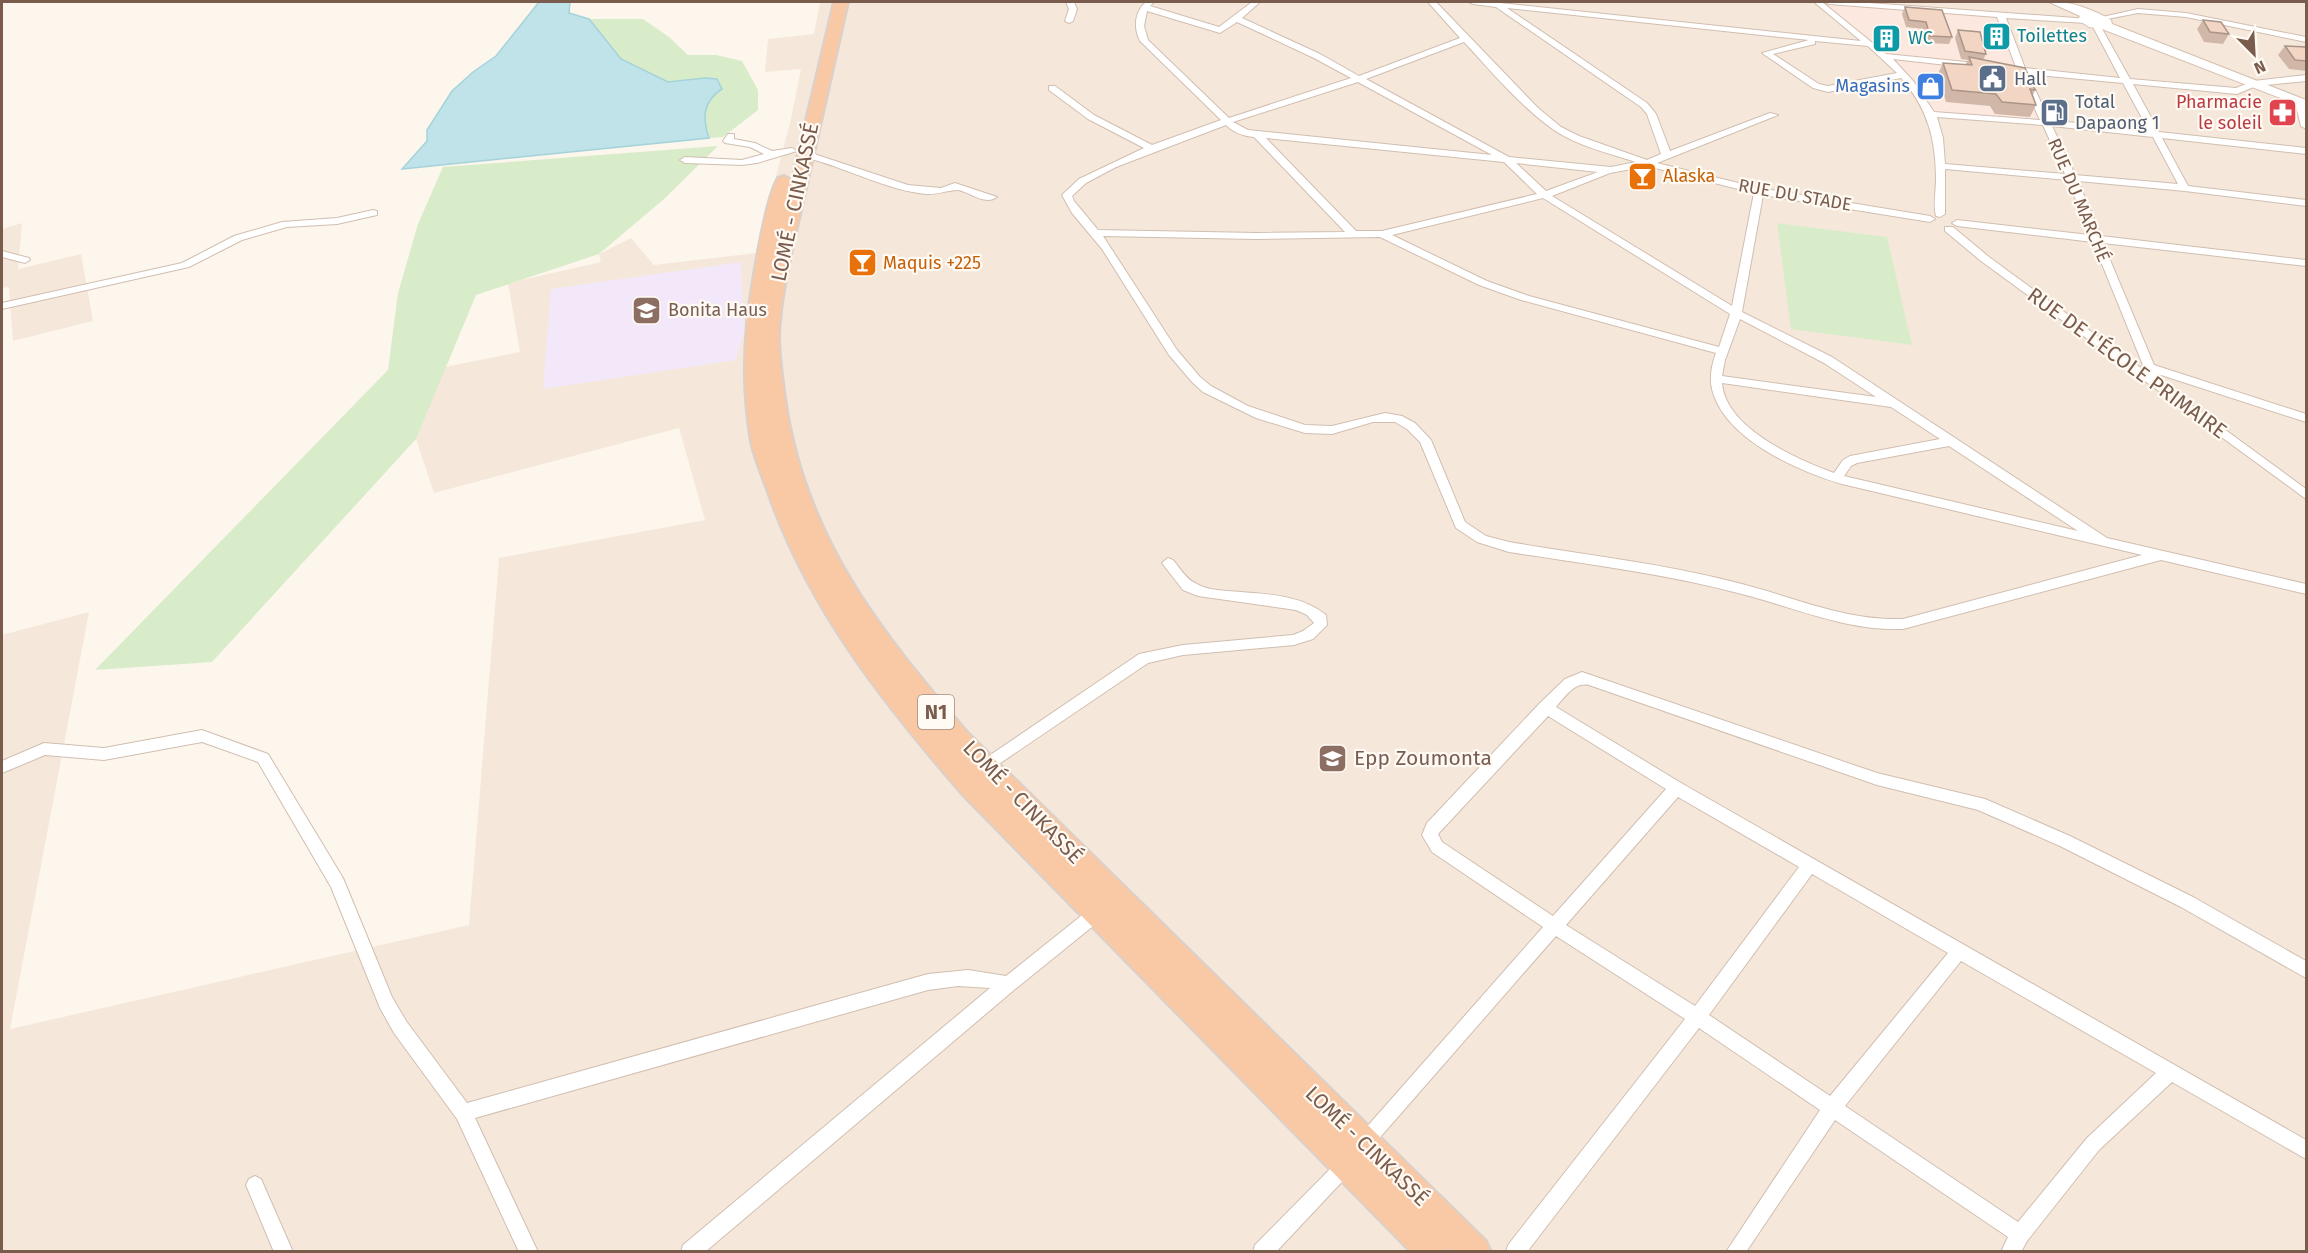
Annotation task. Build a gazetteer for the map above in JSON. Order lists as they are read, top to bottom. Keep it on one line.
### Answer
{"streets":{"highway":["LOMÉ - CINKASSÉ","N1"],"street":["RUE DU STADE","RUE DU MARCHÉ","RUE DE L'ÉCOLE PRIMAIRE"]},"crossings":[["RUE DU STADE","RUE DE L'ÉCOLE PRIMAIRE"],["RUE DU MARCHÉ","RUE DE L'ÉCOLE PRIMAIRE"]],"places":{"building":["Toilettes","WC"],"public building":["Hall"],"shop":["Magasins"],"fuel station":["Total Dapaong 1"],"pharmacy":["Pharmacie le soleil"],"bar":["Alaska","Maquis +225"],"school or university":["Bonita Haus","Epp Zoumonta"]},"north":"bottom right"}
